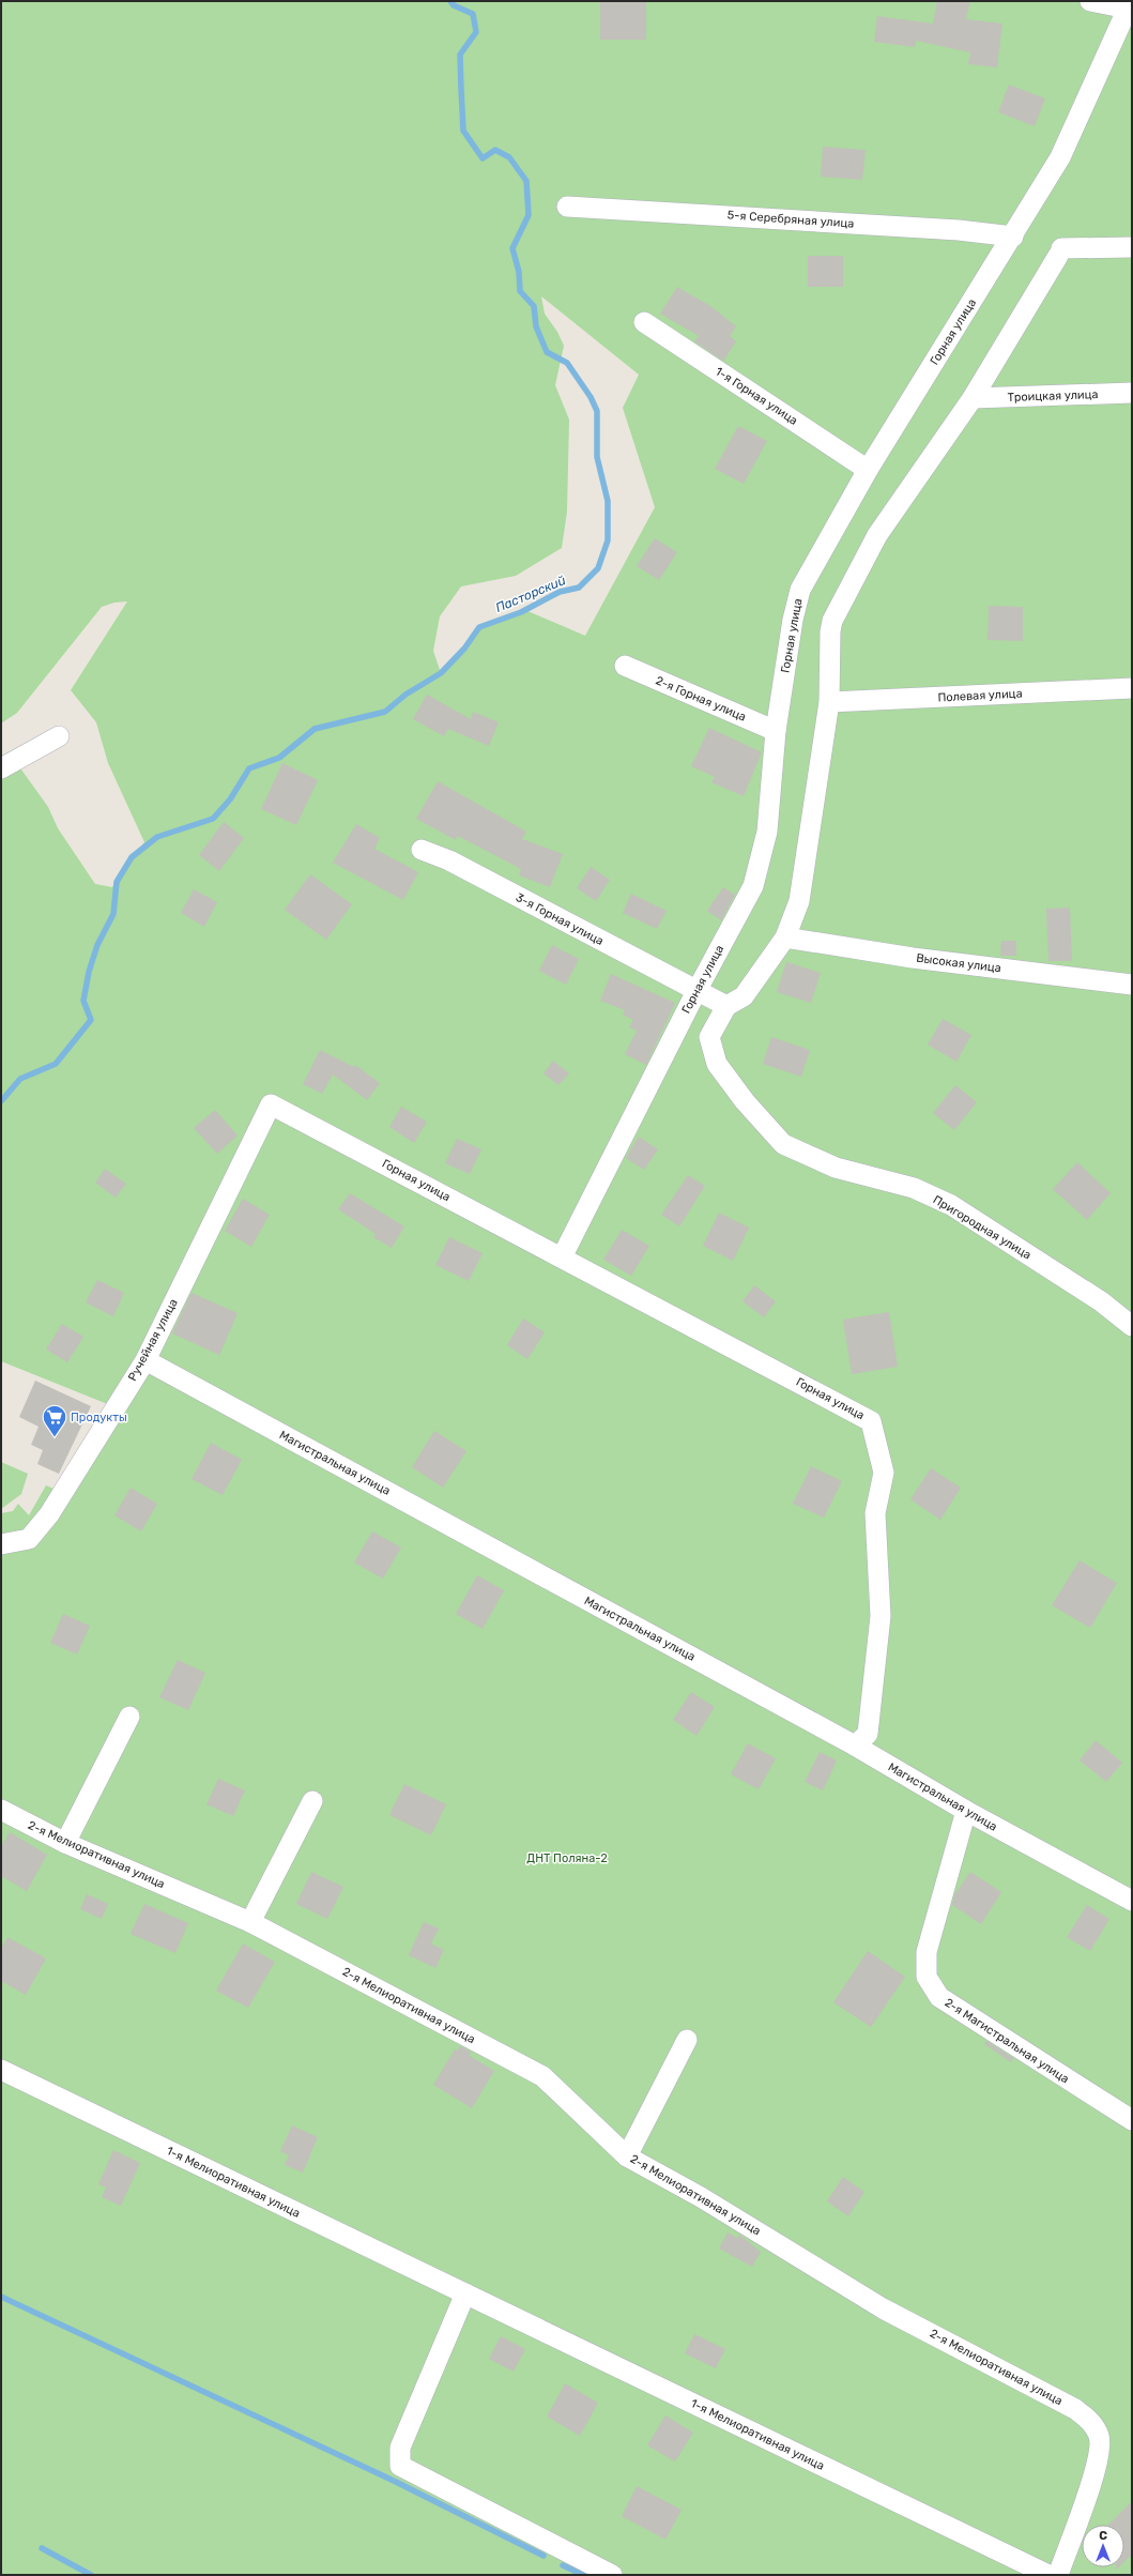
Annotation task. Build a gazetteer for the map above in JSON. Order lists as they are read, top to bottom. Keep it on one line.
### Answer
{"streets":{"street":["5-я Серебряная улица","Горная улица","1-я Горная улица","Троицкая улица","Полевая улица","2-я Горная улица","3-я Горная улица","Высокая улица","Пригородная улица","Ручейная улица","Магистральная улица","2-я Мелиоративная улица","2-я Магистральная улица","1-я Мелиоративная улица"]},"crossings":[["5-я Серебряная улица","Горная улица"],["Горная улица","1-я Горная улица"],["Горная улица","2-я Горная улица"],["Горная улица","3-я Горная улица"],["Горная улица","Ручейная улица"],["Горная улица","Магистральная улица"],["3-я Горная улица","Пригородная улица"],["Ручейная улица","Магистральная улица"],["Магистральная улица","2-я Магистральная улица"]],"water":["Пасторский"],"parks":["ДНТ Поляна-2"],"places":{"supermarket":["Продукты"]},"north":"top"}
